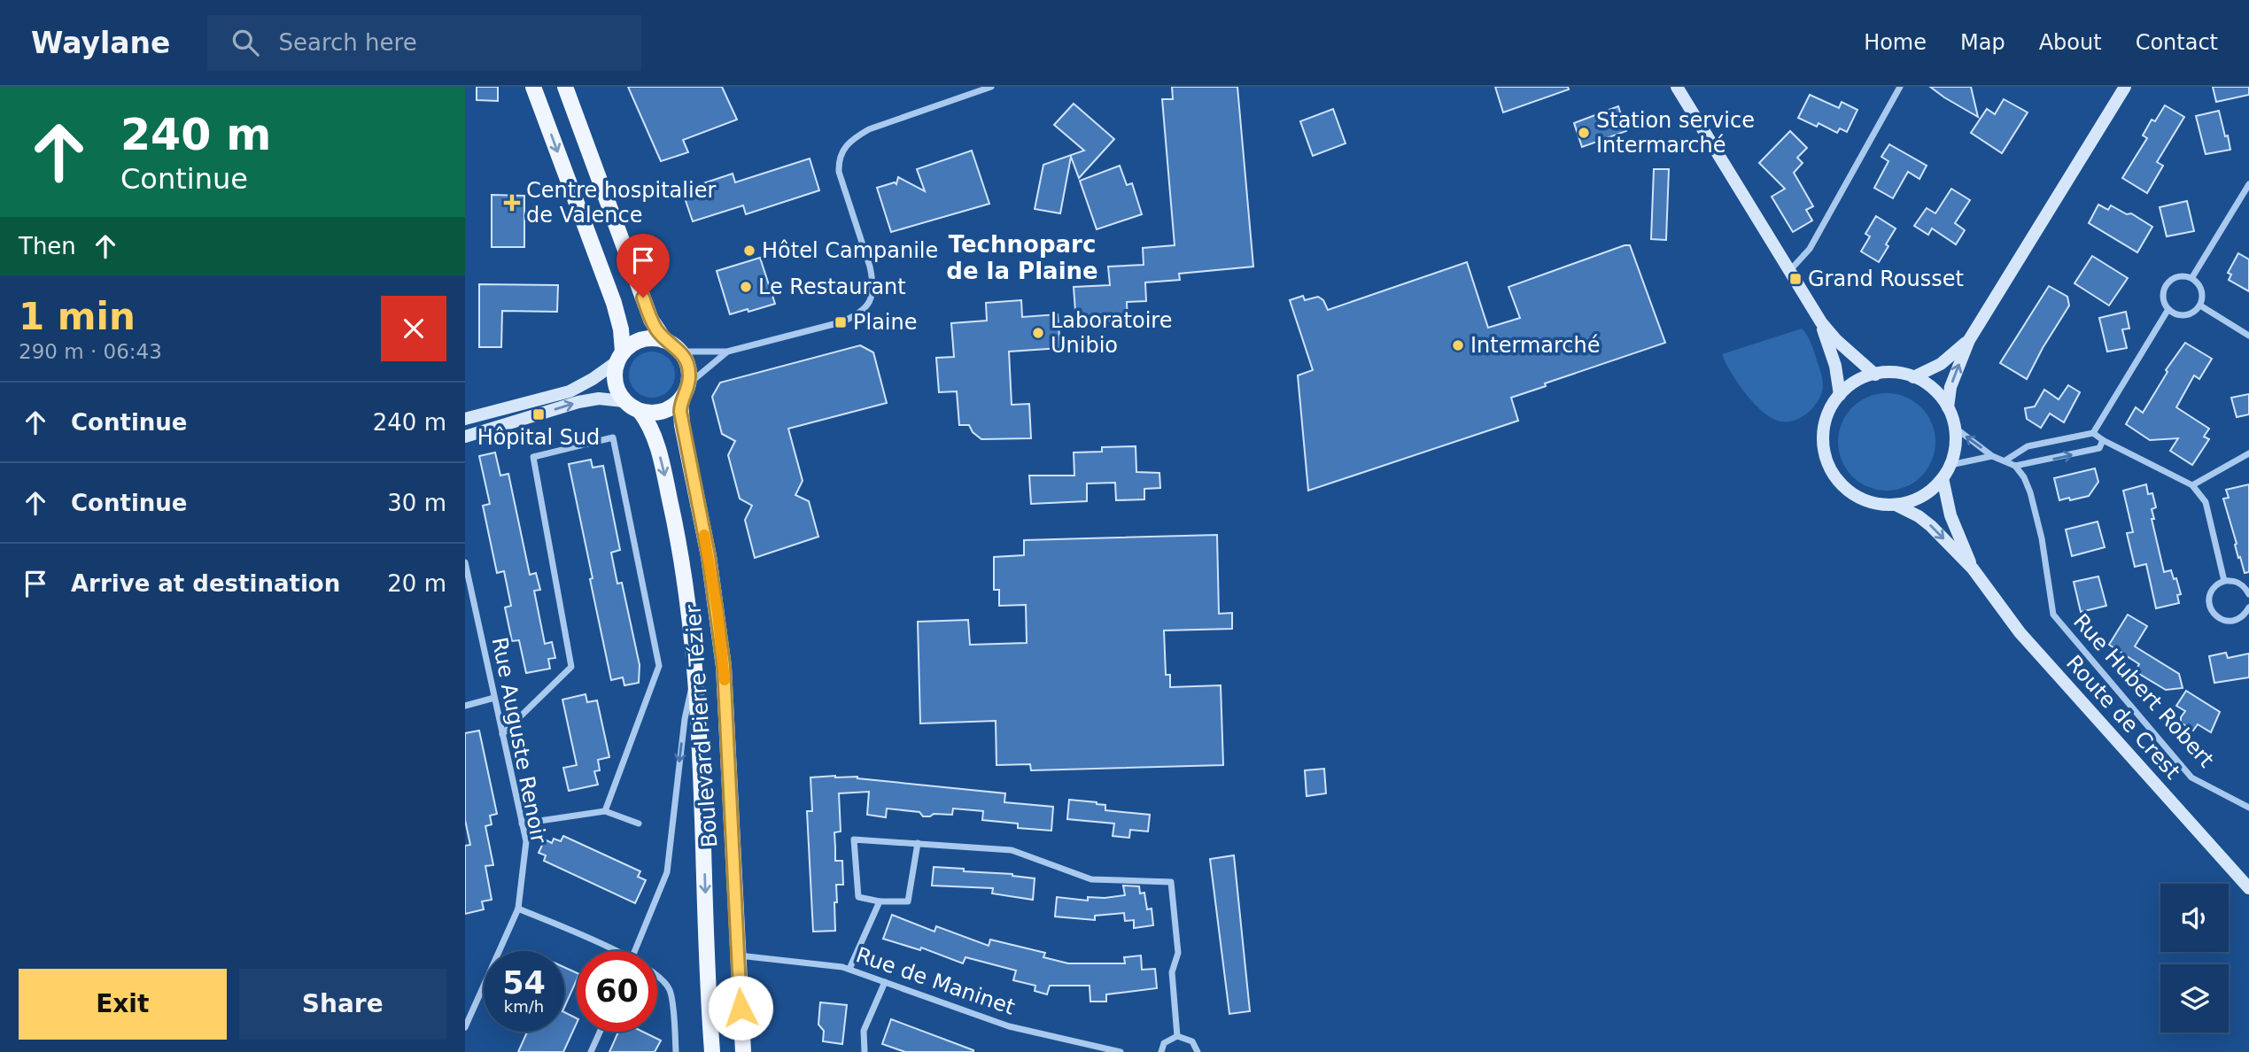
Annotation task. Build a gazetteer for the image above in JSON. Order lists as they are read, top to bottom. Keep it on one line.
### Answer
{"streets":{"main road":["Route de Crest","Boulevard Pierre Tézier"],"street":["Rue Hubert Robert","Rue Auguste Renoir","Rue de Maninet"]},"crossings":[["Boulevard Pierre Tézier","Rue de Maninet"]],"districts":["Technoparc de la Plaine"],"places":{"other":["Station service Intermarché","Hôtel Campanile","Le Restaurant","Laboratoire Unibio","Intermarché"],"health":["Centre hospitalier de Valence"],"transit":["Grand Rousset","Plaine","Hôpital Sud"]},"page":{"header":"Waylane","search":"Search here","nav":["Home","Map","About","Contact"],"turn":["240 m","Continue"],"then":"Then","heading":["1 min","290 m · 06:43"],"list":[{"name":"Continue","value":"240 m"},{"name":"Continue","value":"30 m"},{"name":"Arrive at destination","value":"20 m"}],"speed":"54 km/h","limit":"60","buttons":["Exit","Share"]}}
